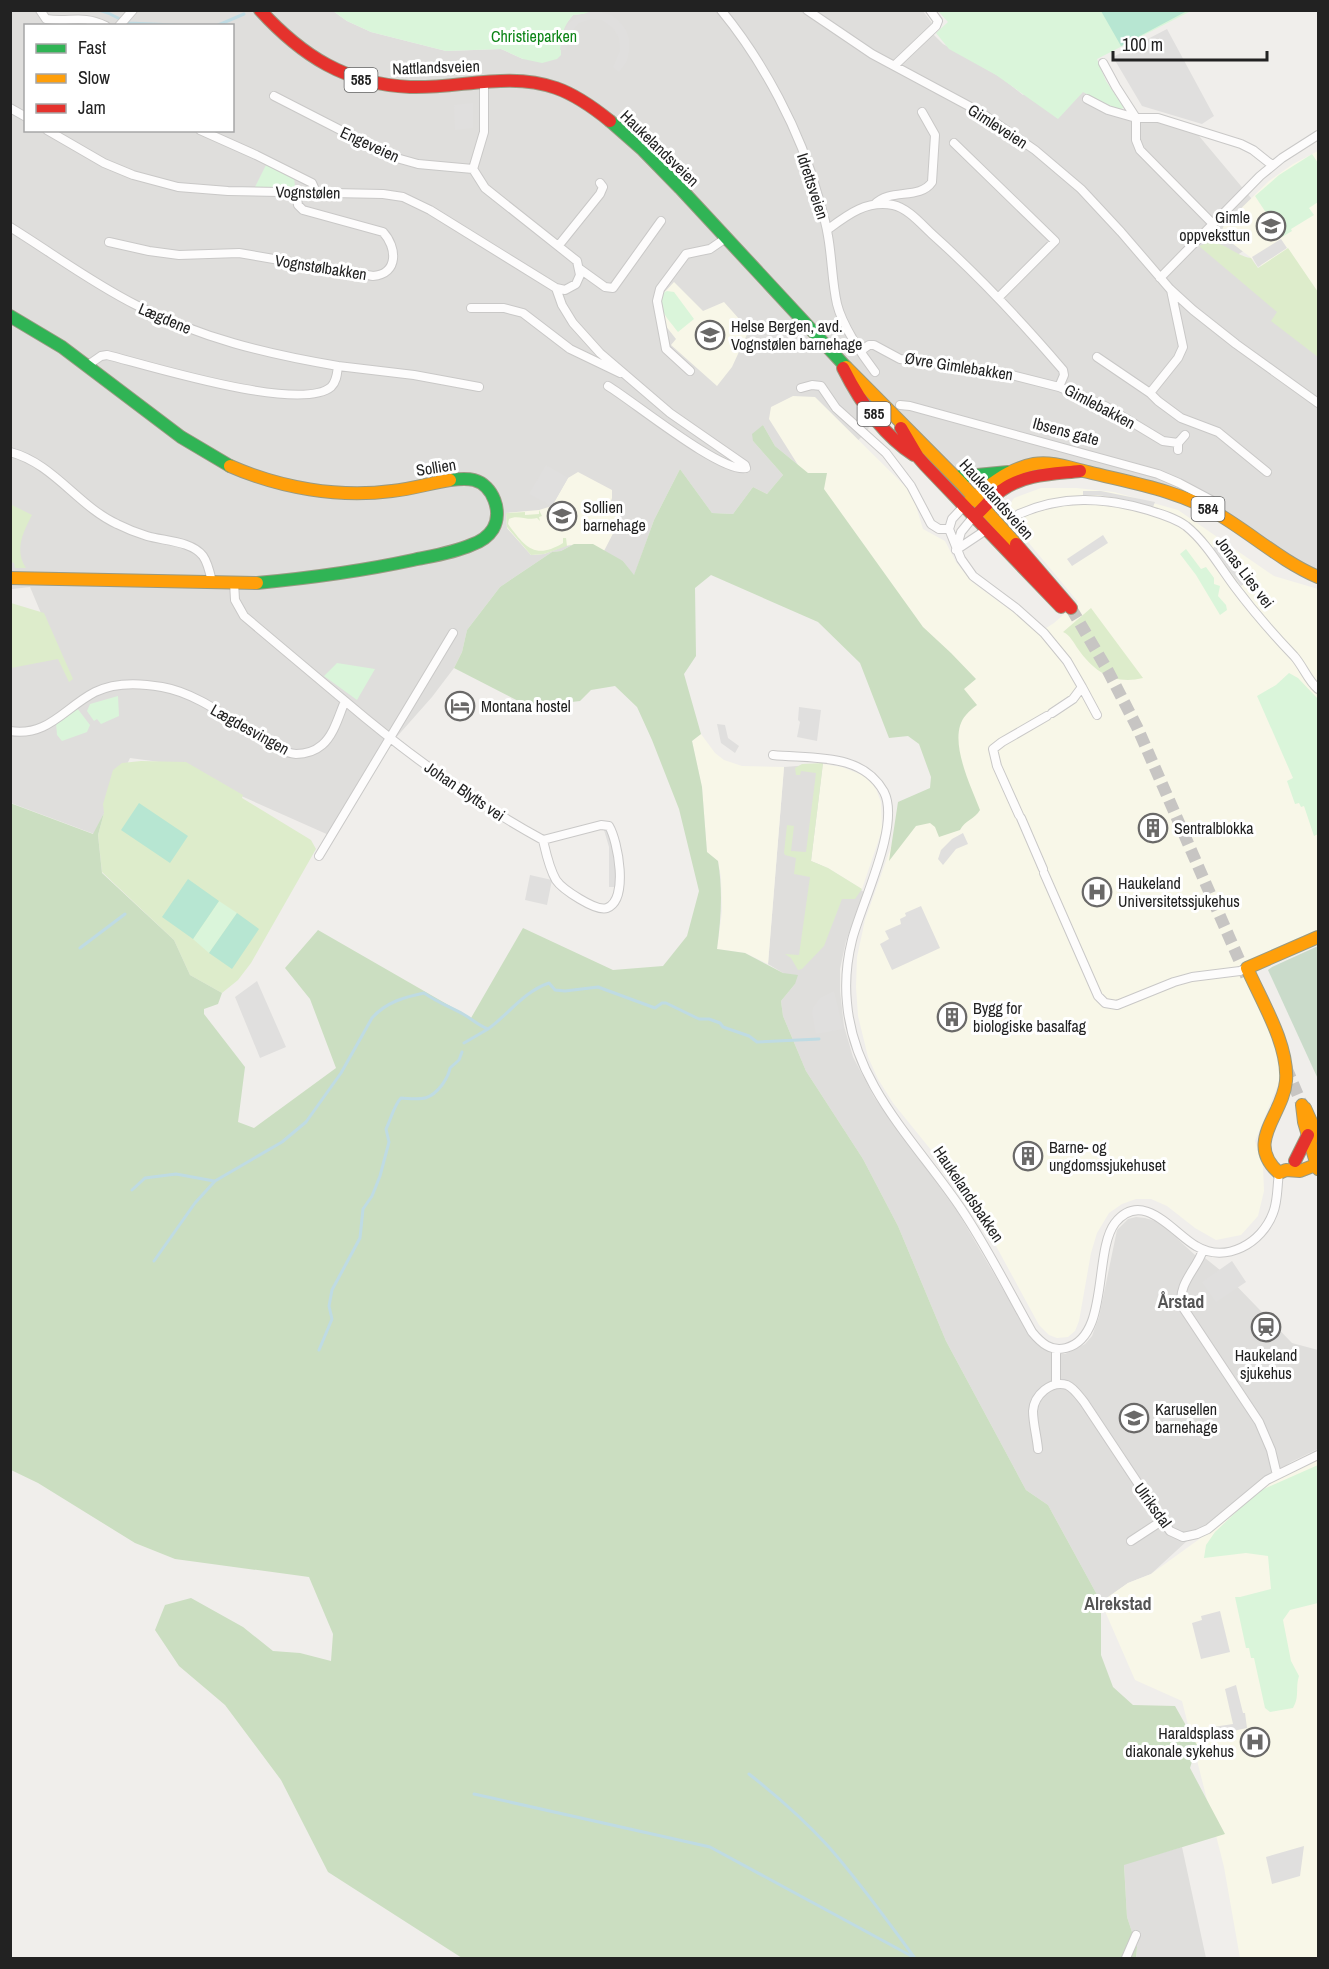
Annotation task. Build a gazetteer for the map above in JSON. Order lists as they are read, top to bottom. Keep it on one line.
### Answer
{"streets":{"main road":["Nattlandsveien","585","Haukelandsveien","Ibsens gate","Sollien","584"],"street":["Gimleveien","Engeveien","Idrettsveien","Vognstølen","Vognstølbakken","Lægdene","Øvre Gimlebakken","Gimlebakken","Jonas Lies vei","Lægdesvingen","Johan Blytts vei","Haukelandsbakken","Ulriksdal"]},"crossings":[["Nattlandsveien","Haukelandsveien"],["Haukelandsveien","Ibsens gate"],["Haukelandsveien","584"],["Idrettsveien","Øvre Gimlebakken"],["Vognstølen","Vognstølbakken"],["Øvre Gimlebakken","Gimlebakken"],["Ibsens gate","584"],["Lægdesvingen","Johan Blytts vei"]],"districts":["Årstad","Alrekstad"],"parks":["Christieparken"],"places":{"school or university":["Gimle oppveksttun","Helse Bergen, avd. Vognstølen barnehage","Sollien barnehage","Karusellen barnehage"],"hotel":["Montana hostel"],"building":["Sentralblokka","Bygg for biologiske basalfag","Barne- og ungdomssjukehuset"],"hospital":["Haukeland Universitetssjukehus","Haraldsplass diakonale sykehus"],"station":["Haukeland sjukehus"]},"legend":["Fast","Slow","Jam"],"scale_bar":"100 m"}
